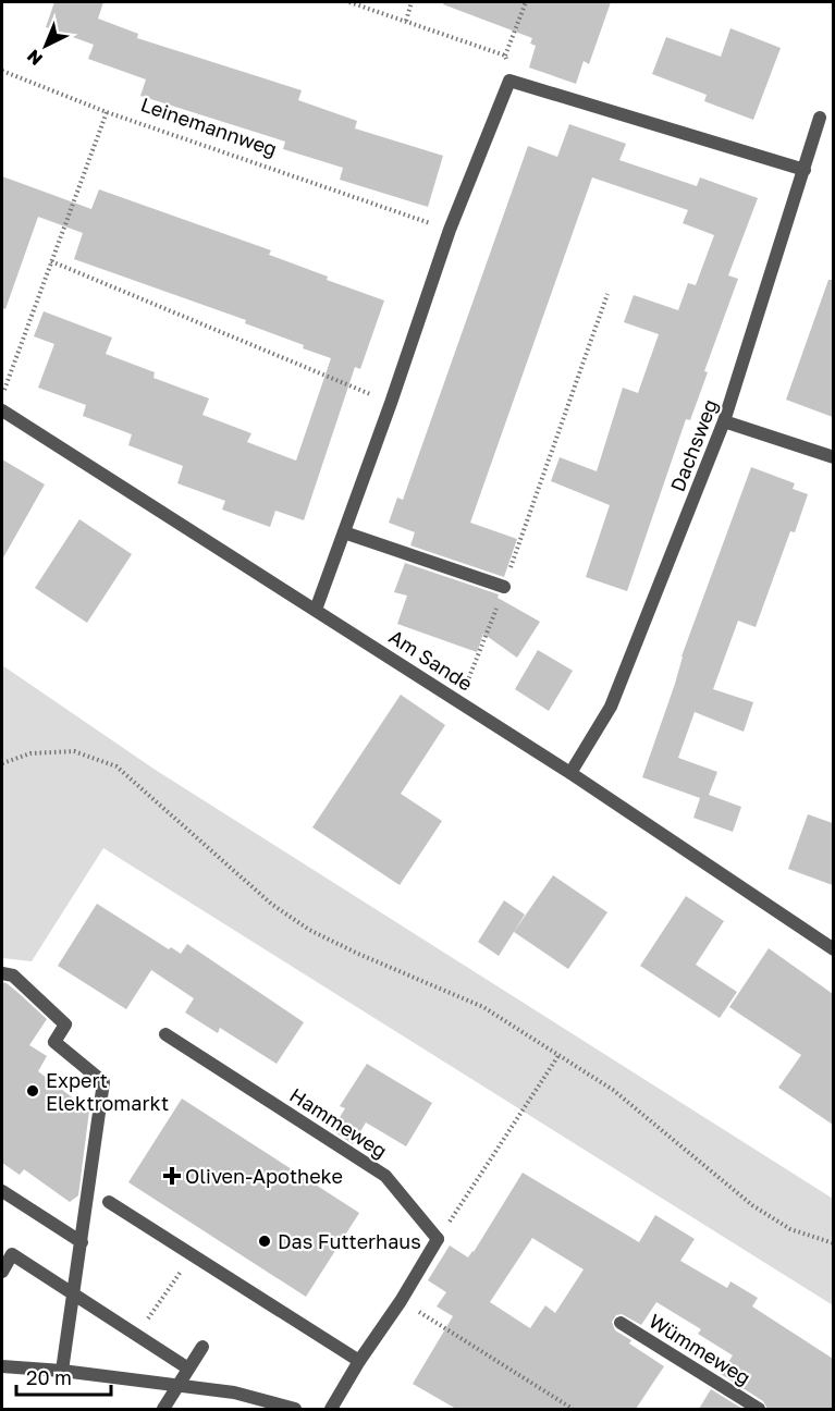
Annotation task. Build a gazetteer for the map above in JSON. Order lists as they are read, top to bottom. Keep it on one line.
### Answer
{"streets":{"street":["Dachsweg","Am Sande","Hammeweg","Wümmeweg"],"path":["Leinemannweg"]},"crossings":[["Dachsweg","Am Sande"]],"places":{"other":["Expert Elektromarkt","Das Futterhaus"],"health":["Oliven-Apotheke"]},"scale_bar":"20 m","north":"bottom left"}
